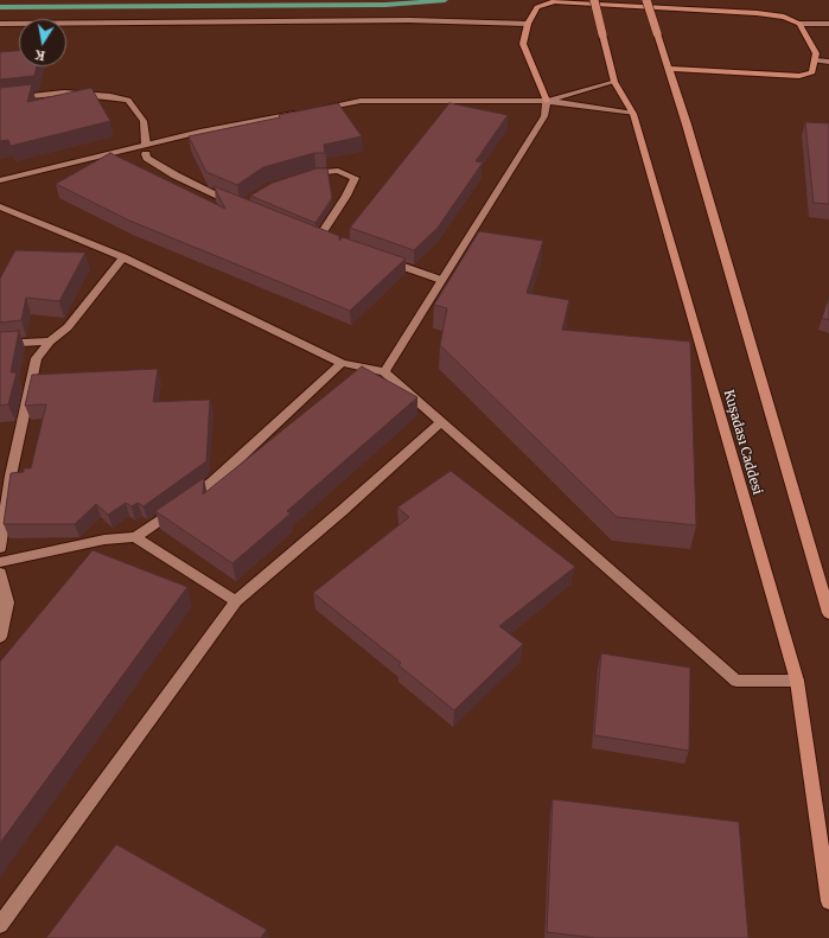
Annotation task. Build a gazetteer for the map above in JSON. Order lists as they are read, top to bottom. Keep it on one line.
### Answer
{"streets":{"main road":["Kuşadası Caddesi"]},"north":"bottom"}
